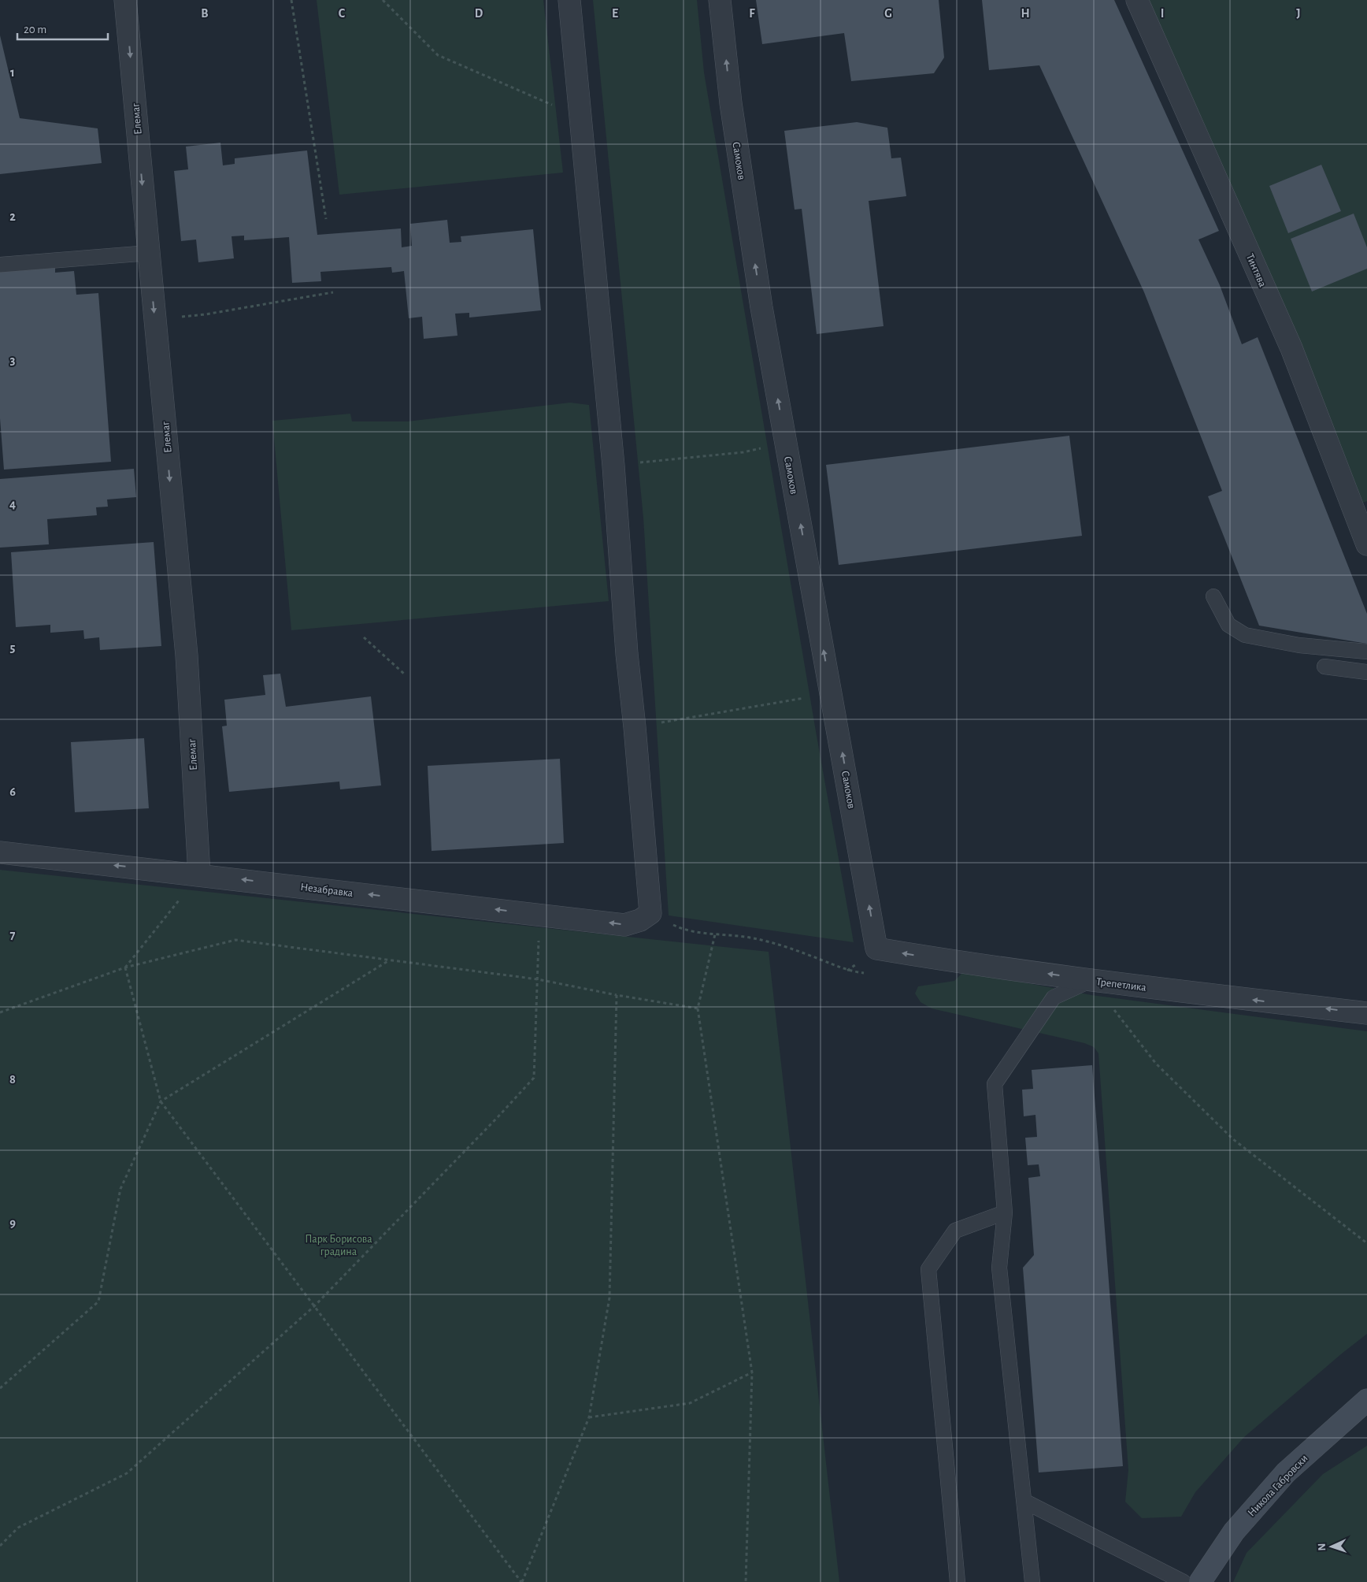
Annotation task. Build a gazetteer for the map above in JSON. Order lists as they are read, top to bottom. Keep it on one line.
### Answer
{"streets":{"street":["Елемаг","Самоков","Тинтява","Незабравка","Трепетлика","Никола Габровски"]},"crossings":[["Елемаг","Незабравка"],["Самоков","Трепетлика"]],"one_way":["Елемаг","Незабравка","Трепетлика"],"parks":["Парк Борисова градина"],"scale_bar":"20 m","north":"left","grid":{"columns":["B","C","D","E","F","G","H","I","J"],"rows":["1","2","3","4","5","6","7","8","9"]}}
